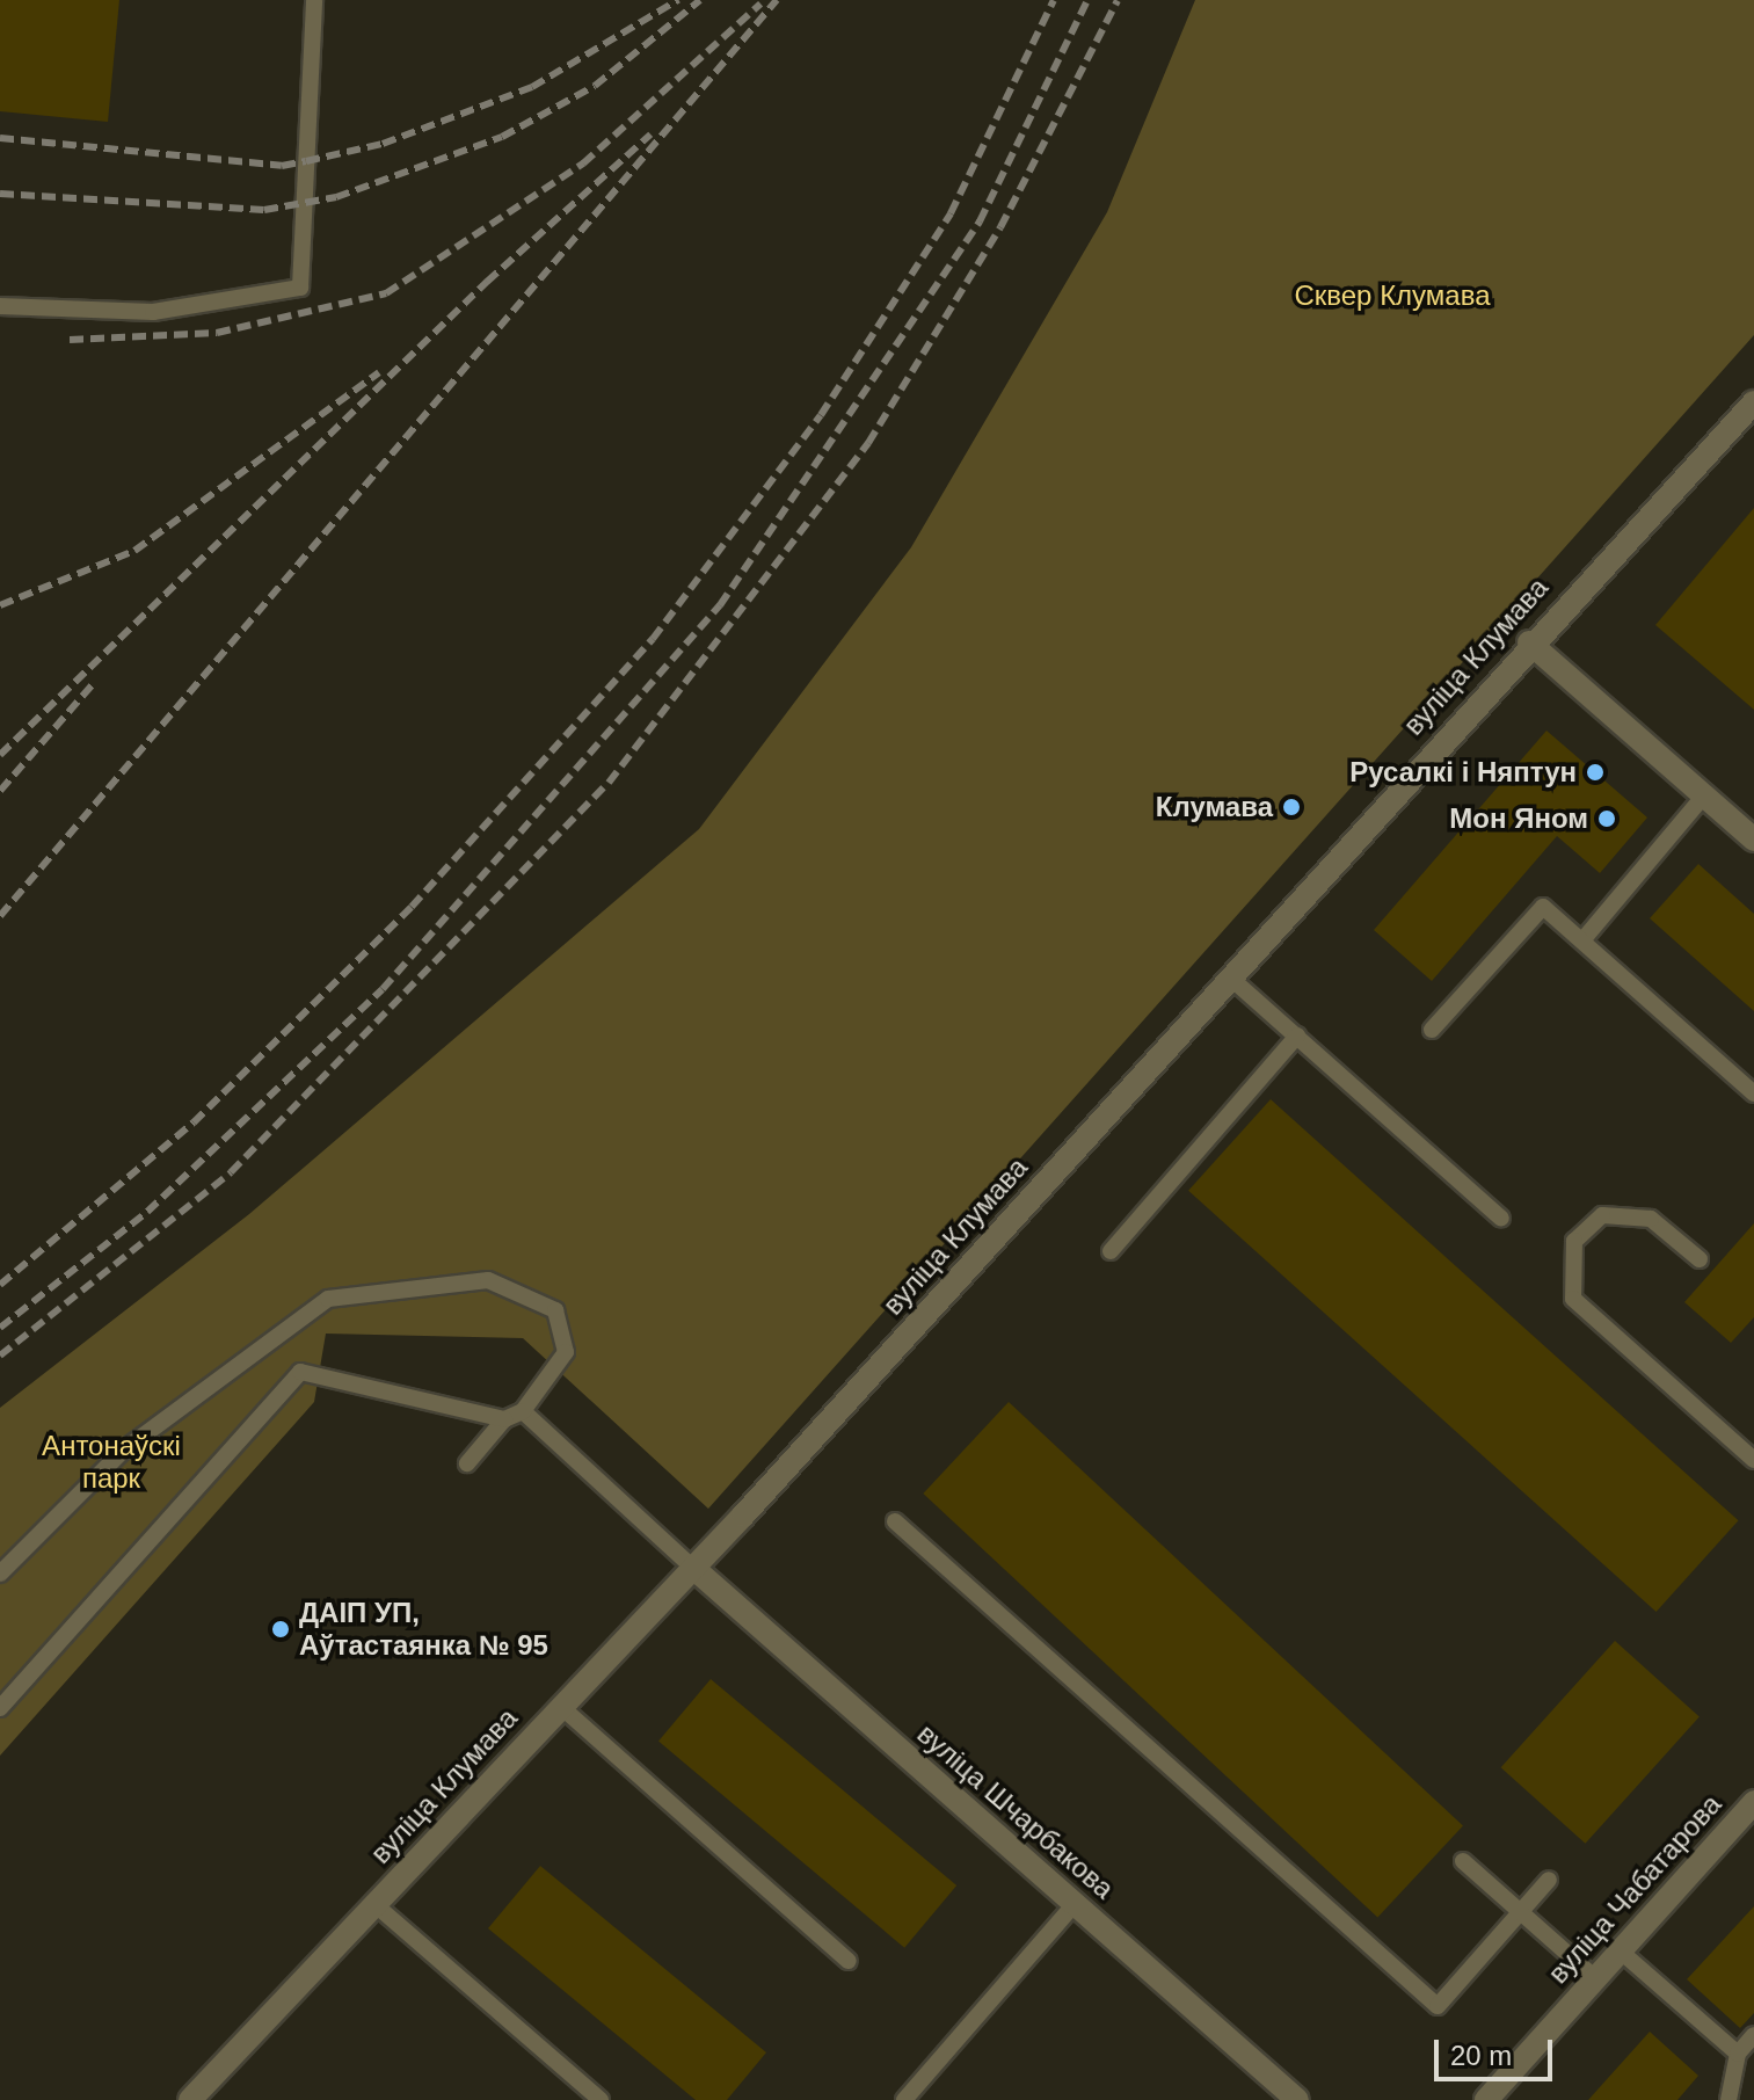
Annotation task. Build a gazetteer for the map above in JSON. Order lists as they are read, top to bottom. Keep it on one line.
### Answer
{"streets":{"street":["вуліца Клумава","вуліца Шчарбакова","вуліца Чабатарова"]},"crossings":[["вуліца Клумава","вуліца Шчарбакова"]],"parks":["Сквер Клумава","Антонаўскі парк"],"places":["Русалкі і Няптун","Клумава","Мон Яном","ДАІП УП, Аўтастаянка № 95"],"scale_bar":"20 m"}
